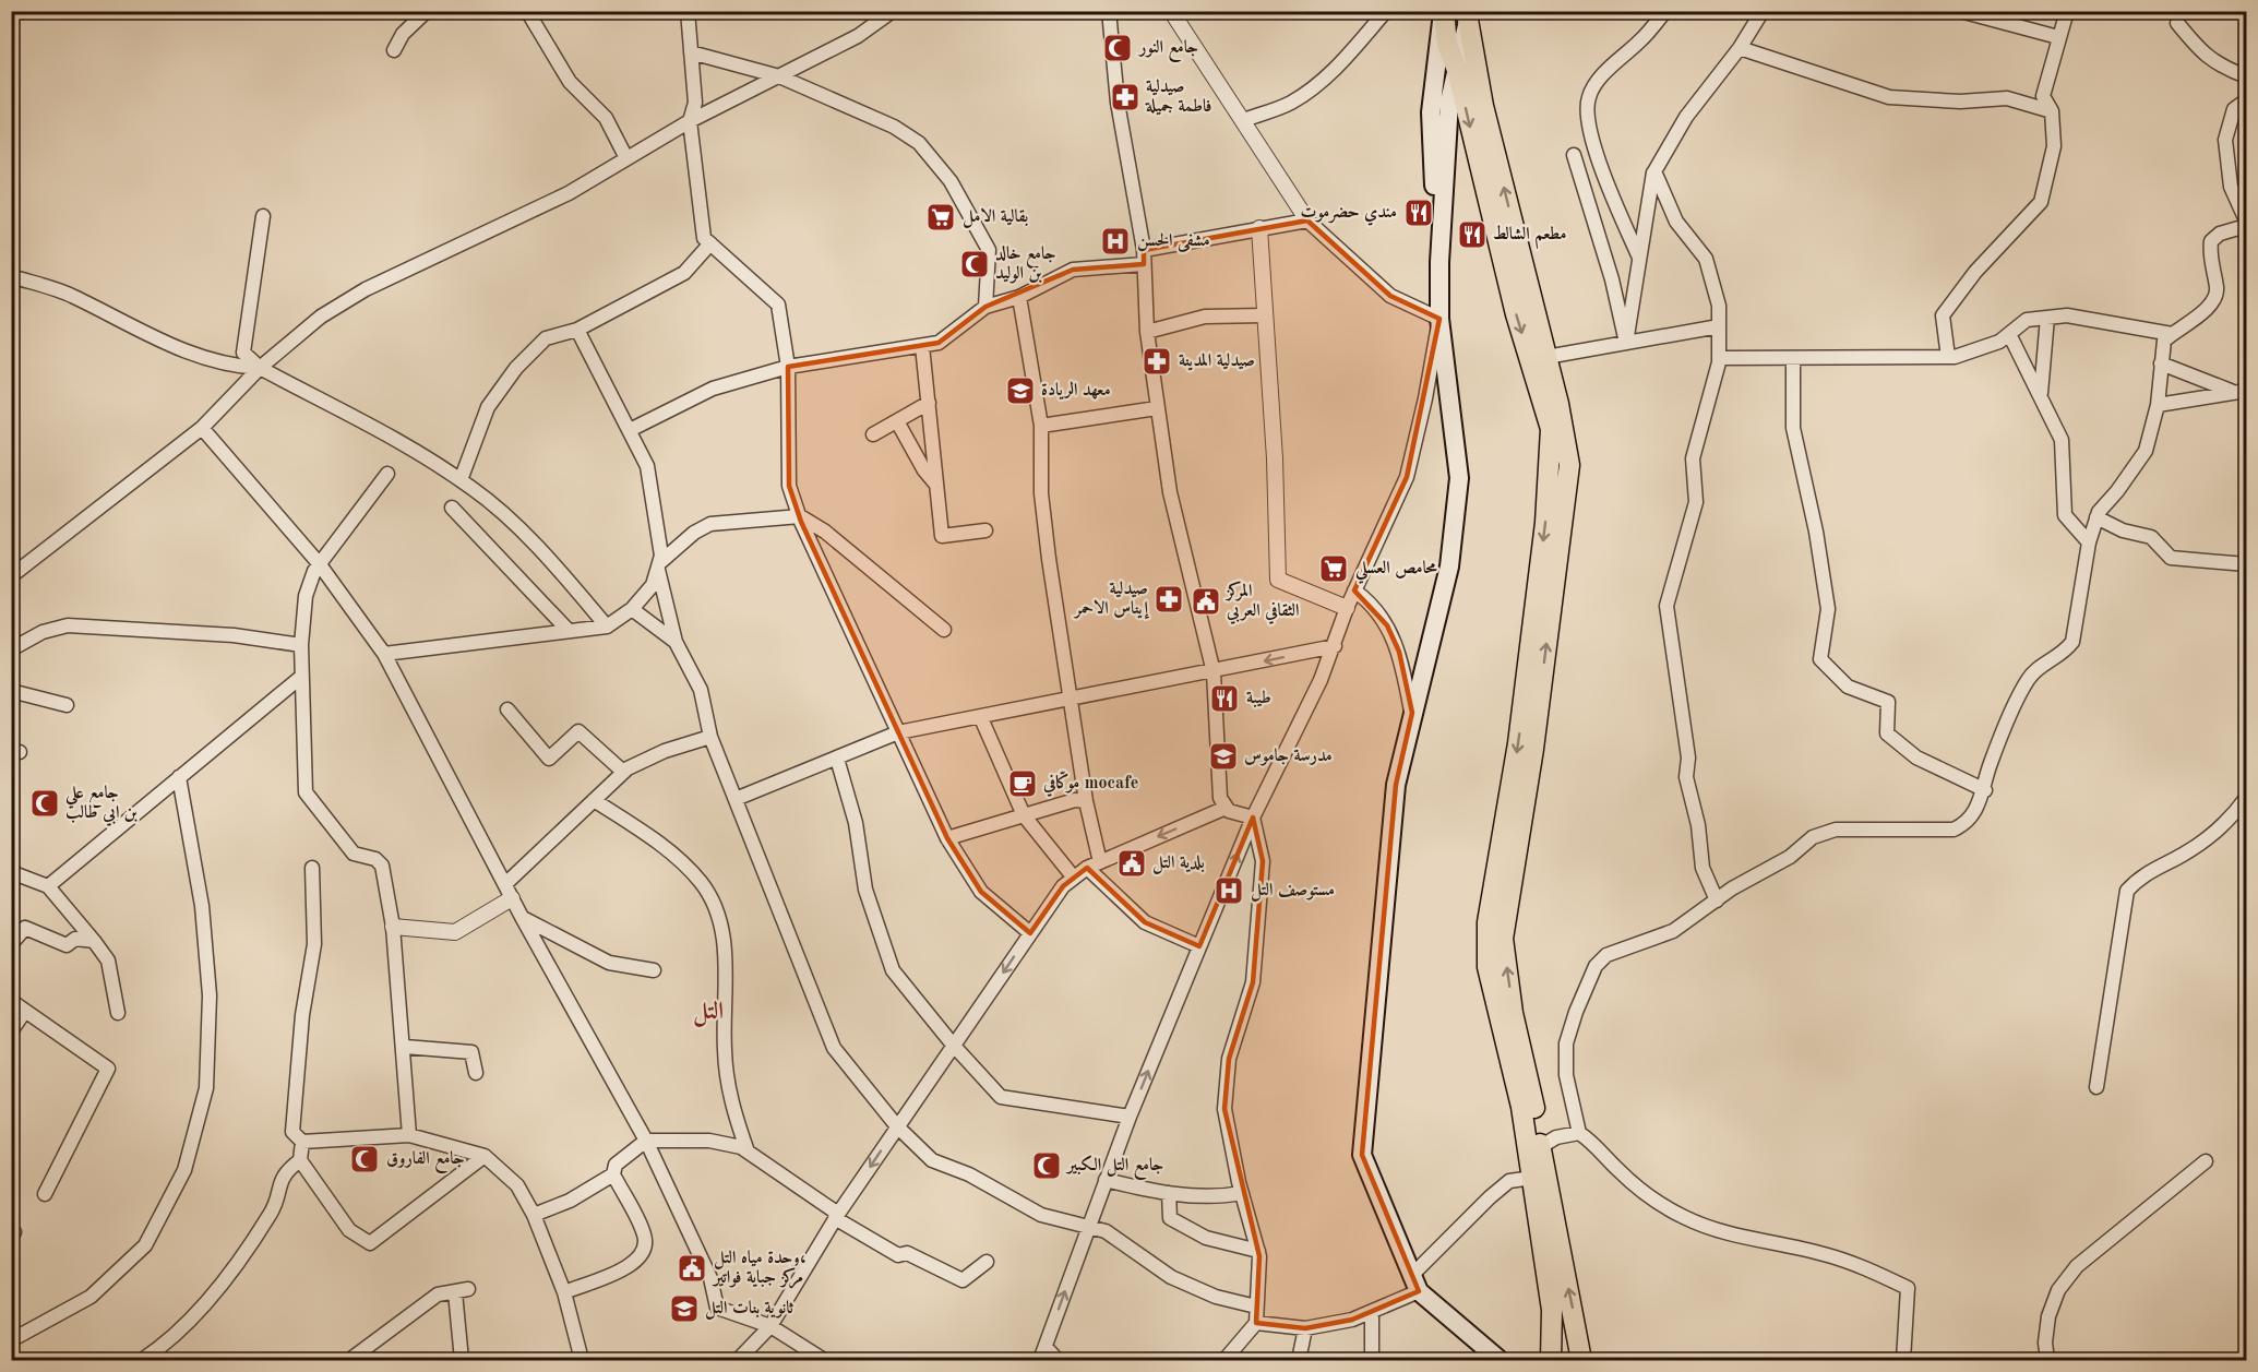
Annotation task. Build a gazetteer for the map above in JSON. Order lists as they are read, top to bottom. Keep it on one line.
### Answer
{"districts":["التل"],"places":{"mosque":["جامع النور","جامع خالد بن الوليد","جامع علي بن ابي طالب","جامع الفاروق","جامع التل الكبير"],"pharmacy":["صيدلية فاطمة جميلة","صيدلية المدينة","صيدلية إيناس الاحمر"],"restaurant":["مندي حضرموت","مطعم الشالط","طيبة"],"supermarket":["بقالية الامل","محامص العسلي"],"hospital":["مشفى الحسن","مستوصف التل"],"school or university":["معهد الريادة","مدرسة جاموس","ثانوية بنات التل"],"public building":["المركز الثقافي العربي","بلدية التل","وحدة مياه التل، مركز جباية فواتير"],"cafe":["موكّافي mocafe"]}}
